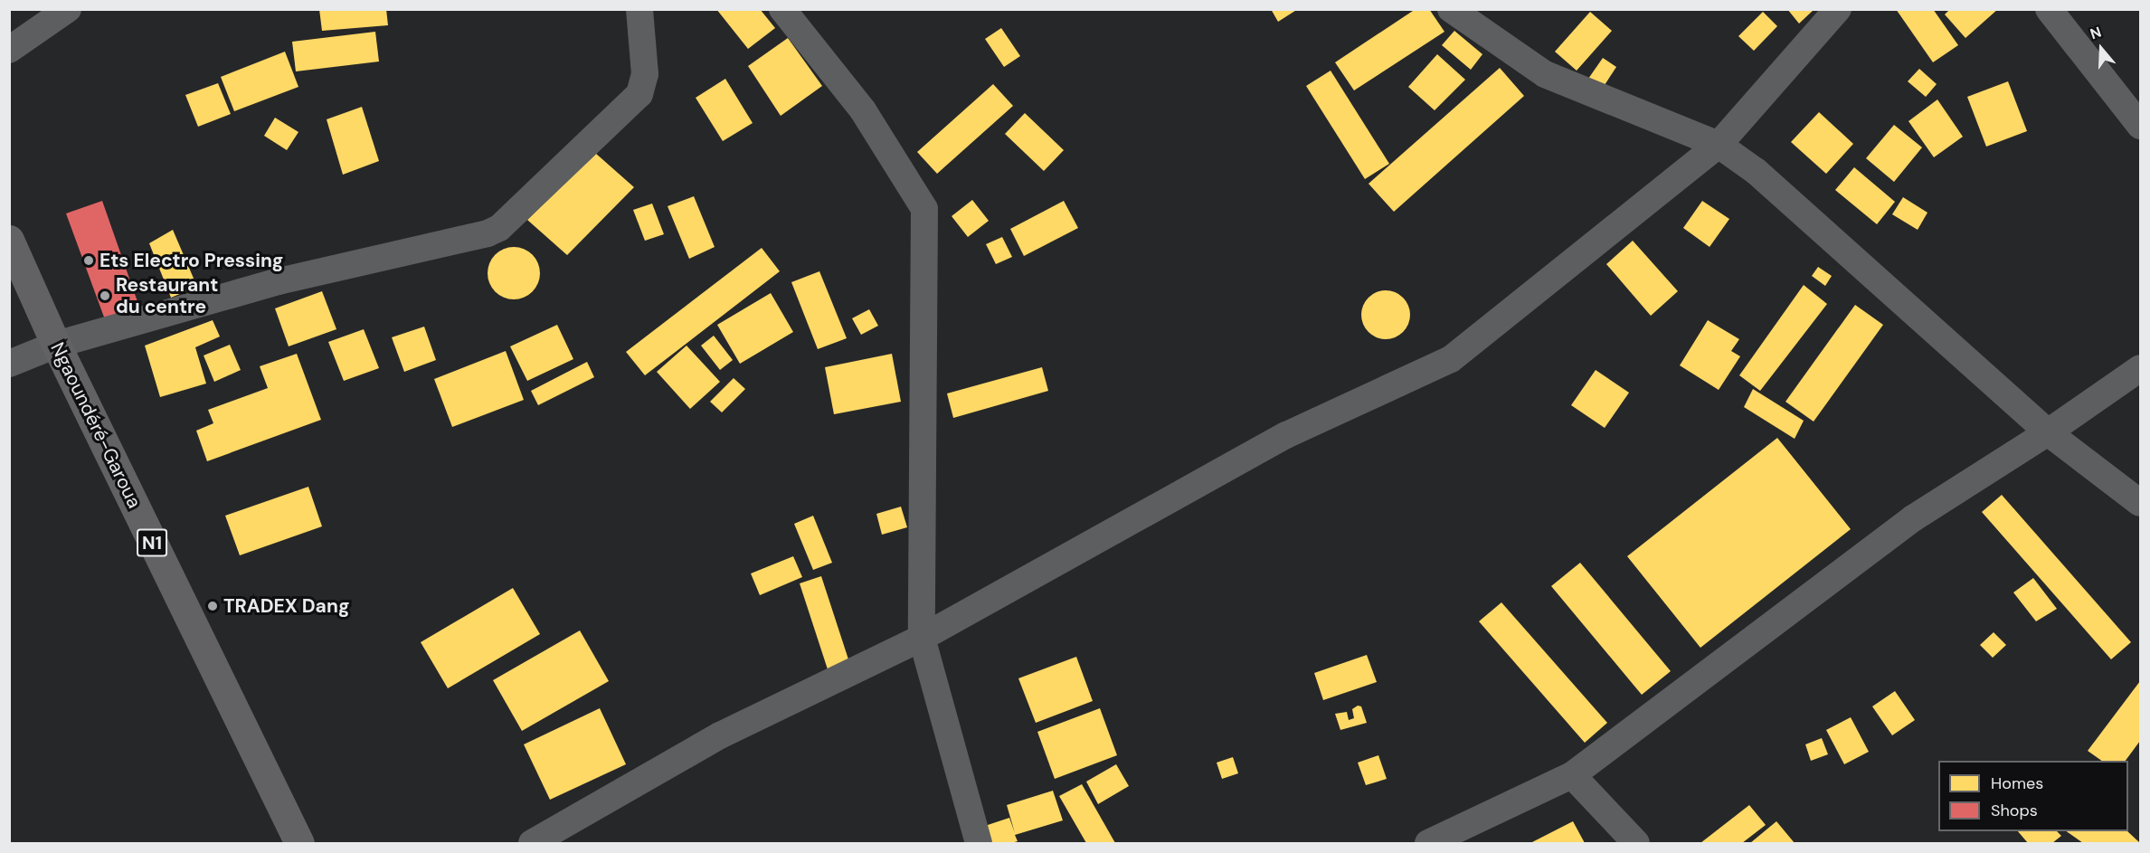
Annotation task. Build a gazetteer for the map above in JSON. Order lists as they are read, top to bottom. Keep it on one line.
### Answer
{"streets":{"highway":["Ngaoundéré-Garoua","N1"]},"places":["Ets Electro Pressing","Restaurant du centre","TRADEX Dang"],"legend":["Homes","Shops"],"north":"top"}
